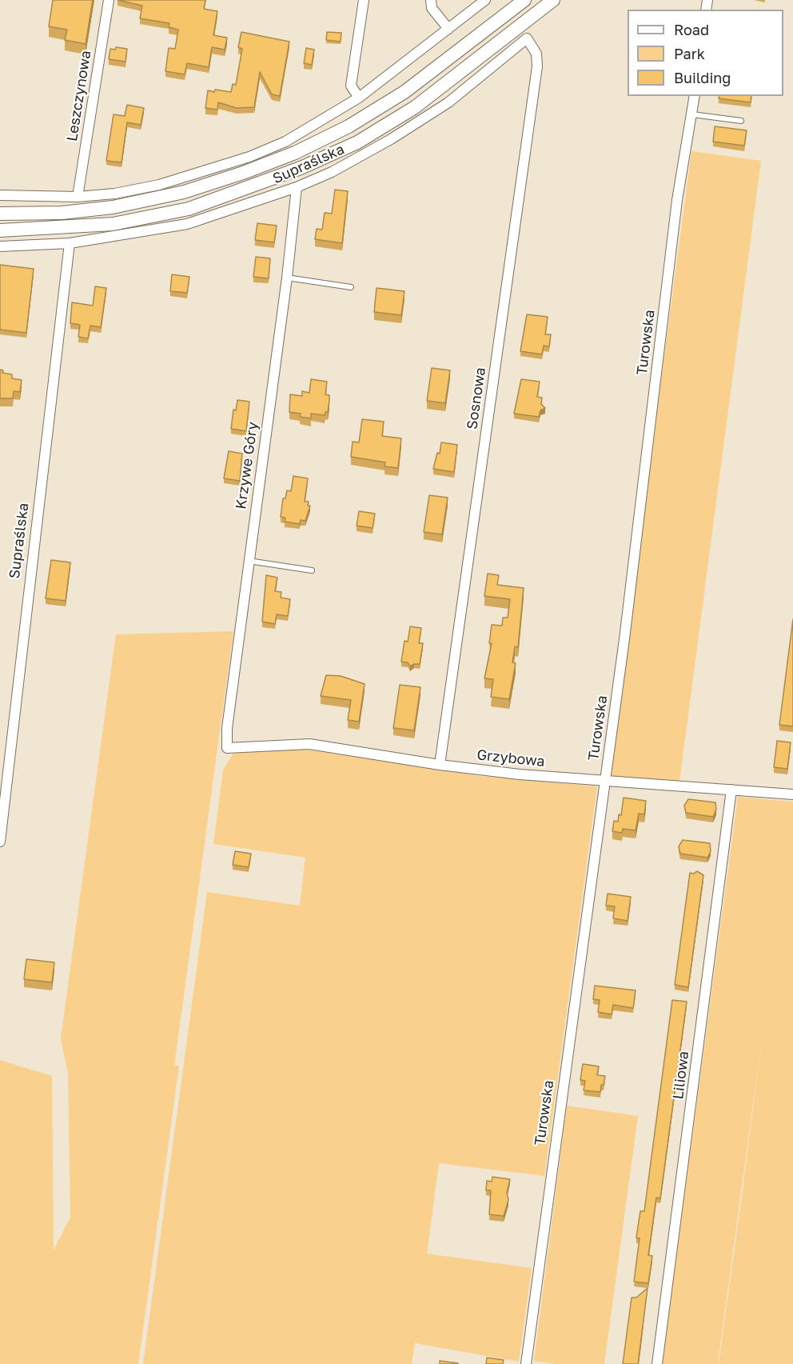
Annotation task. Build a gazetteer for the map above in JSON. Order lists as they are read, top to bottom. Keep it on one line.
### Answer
{"streets":{"street":["Leszczynowa","Supraślska","Turowska","Sosnowa","Krzywe Góry","Grzybowa","Liliowa"]},"crossings":[["Leszczynowa","Supraślska"],["Supraślska","Sosnowa"],["Supraślska","Krzywe Góry"],["Turowska","Grzybowa"],["Sosnowa","Grzybowa"],["Krzywe Góry","Grzybowa"],["Grzybowa","Liliowa"]],"legend":["Road","Park","Building"]}
